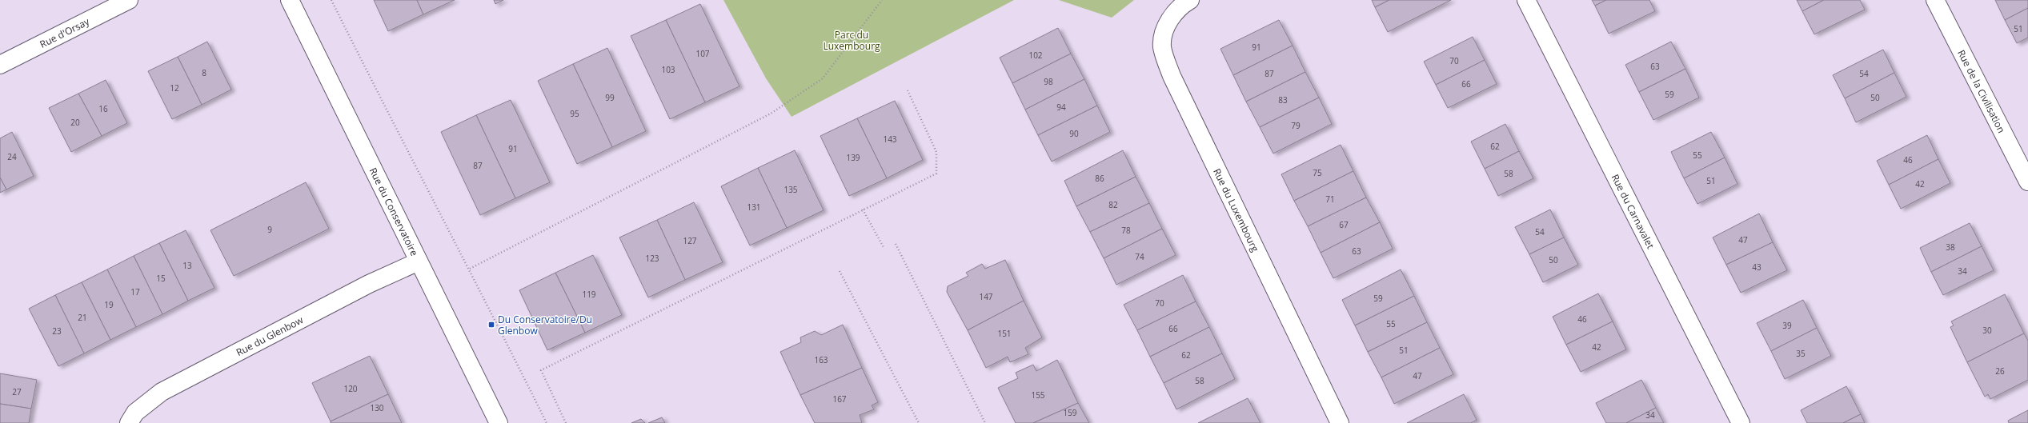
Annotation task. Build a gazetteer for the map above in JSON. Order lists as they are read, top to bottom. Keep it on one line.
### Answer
{"streets":{"street":["Rue d'Orsay","Rue de la Civilisation","Rue du Luxembourg","Rue du Carnavalet","Rue du Conservatoire","Rue du Glenbow"]},"crossings":[["Rue du Conservatoire","Rue du Glenbow"]],"parks":["Parc du Luxembourg"],"places":{"transit":["Du Conservatoire/Du Glenbow"]},"house_numbers":["51","91","107","102","70","63","103","8","87","54","98","66","12","59","99","50","83","94","16","95","20","79","90","143","62","91","55","24","139","46","87","75","58","86","51","42","135","71","82","131","67","9","78","54","47","127","38","63","74","123","50","13","43","34","15","17","119","147","59","70","19","21","46","55","39","66","30","23","151","42","51","35","62","163","26","47","58","120","27","155","167","130","159","34"]}
